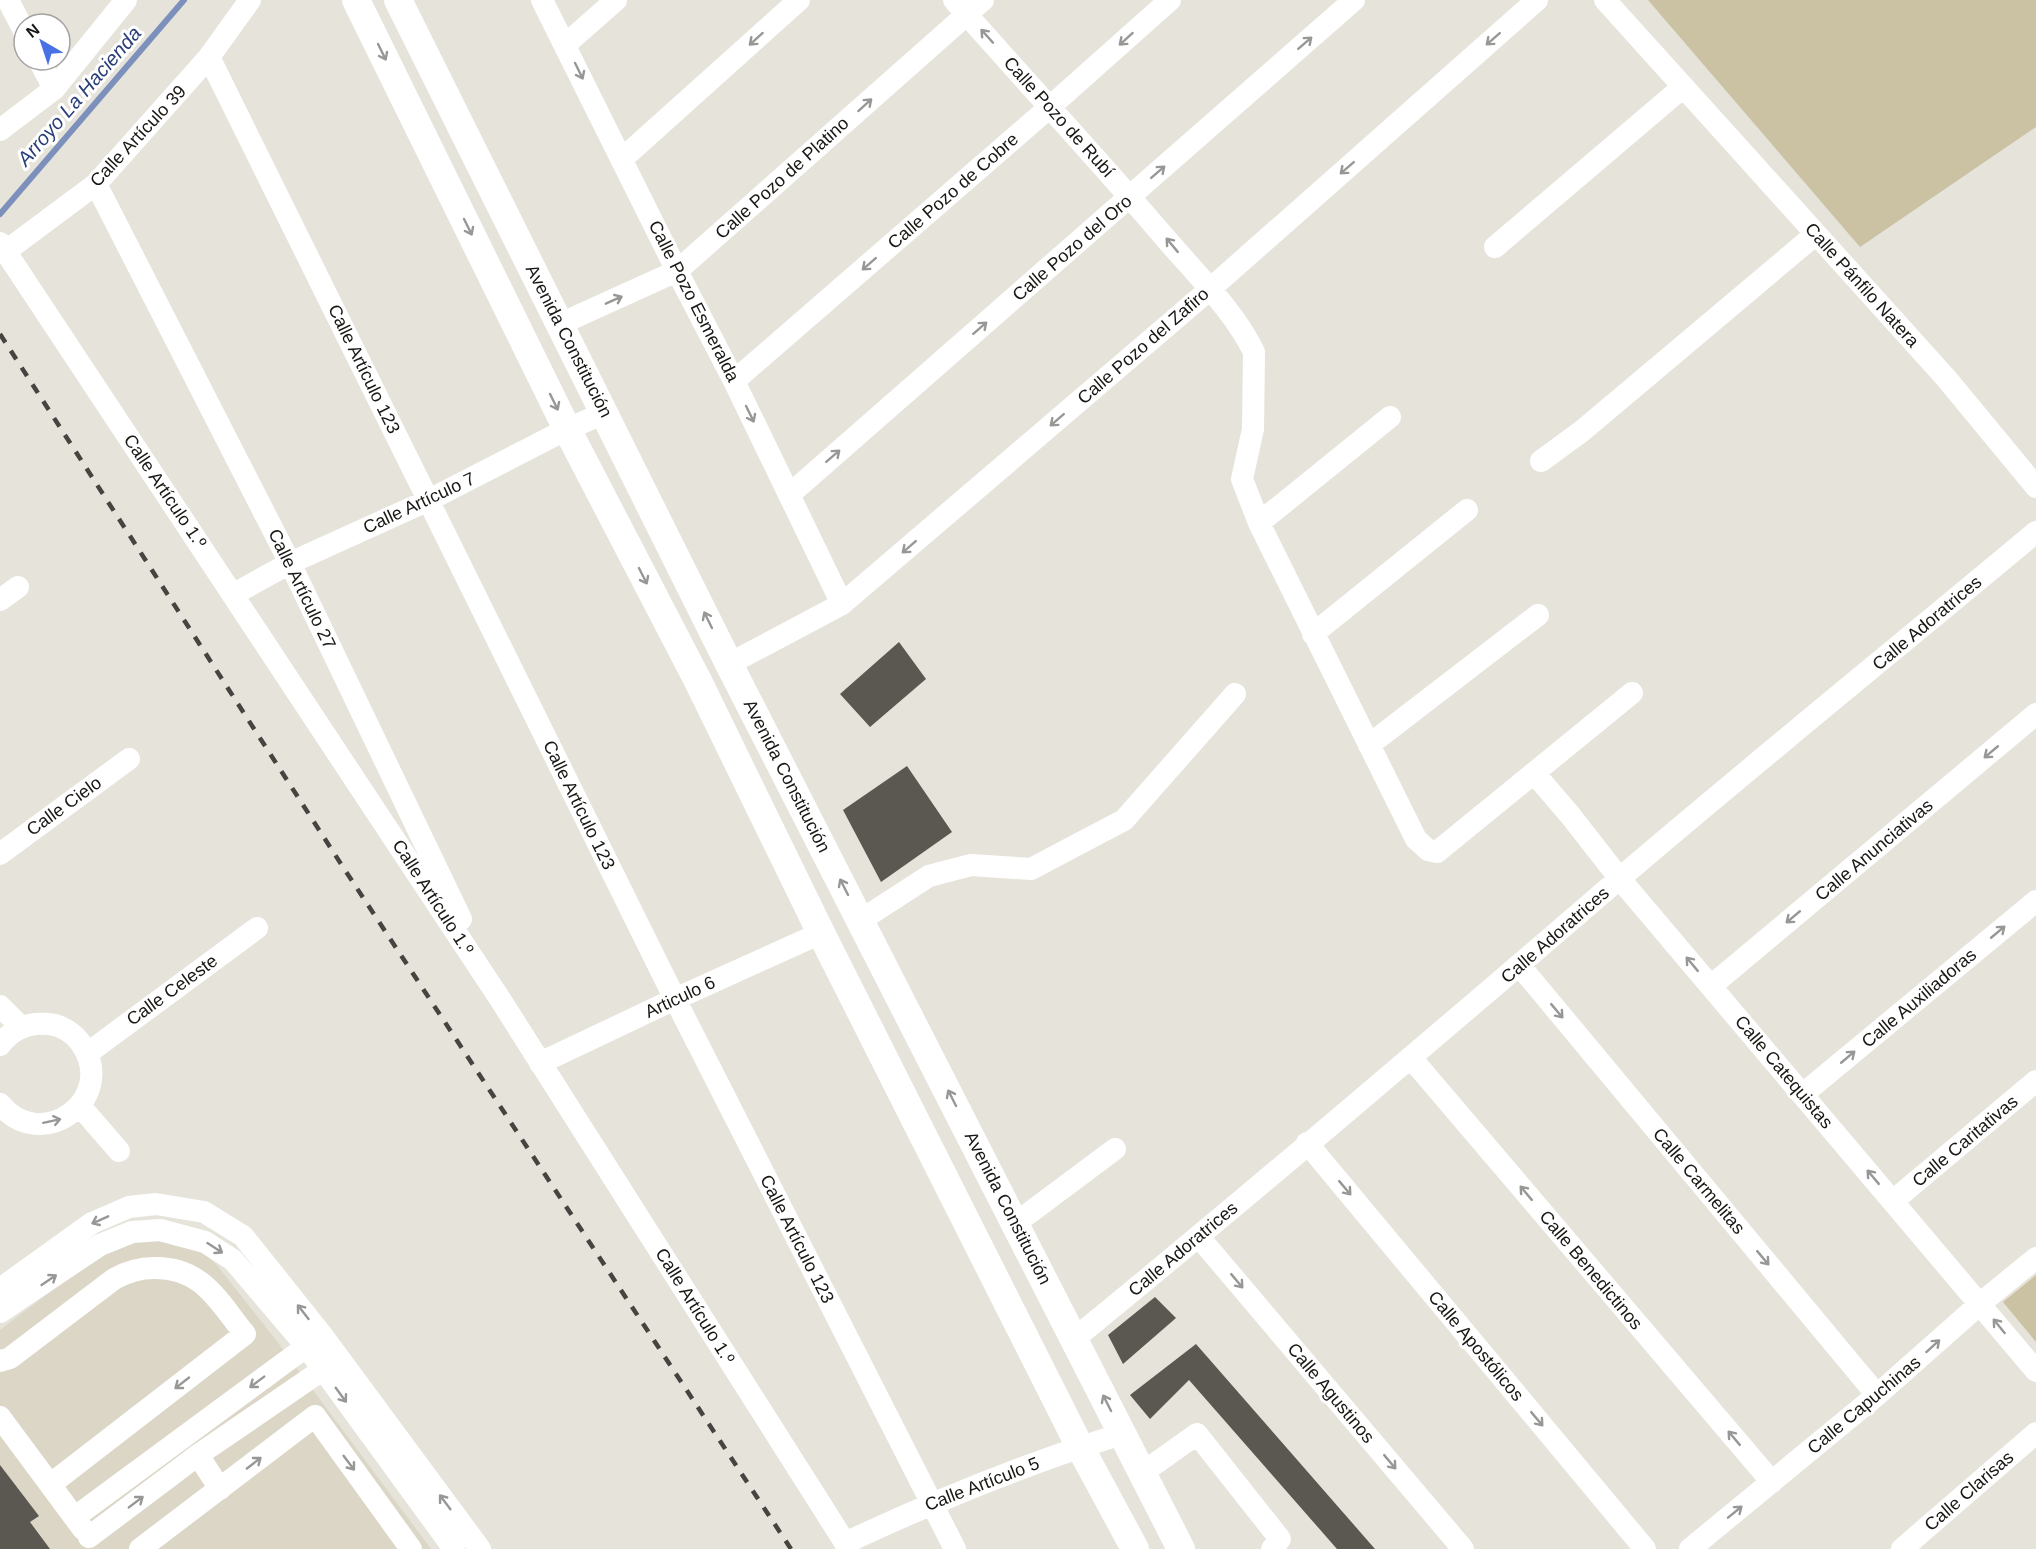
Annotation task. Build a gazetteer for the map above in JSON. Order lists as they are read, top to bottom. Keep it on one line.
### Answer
{"streets":{"main road":["Avenida Constitución"],"street":["Calle Pozo de Rubí","Calle Artículo 39","Calle Pozo de Platino","Calle Pozo de Cobre","Calle Pozo del Oro","Calle Pánfilo Natera","Calle Pozo Esmeralda","Calle Pozo del Zafiro","Calle Artículo 123","Calle Artículo 1.º","Calle Artículo 7","Calle Artículo 27","Calle Adoratrices","Calle Cielo","Calle Anunciativas","Calle Celeste","Articulo 6","Calle Auxiliadoras","Calle Catequistas","Calle Caritativas","Calle Carmelitas","Calle Benedictinos","Calle Apostólicos","Calle Agustinos","Calle Capuchinas","Calle Artículo 5","Calle Clarisas"]},"crossings":[["Calle Pozo de Rubí","Calle Pozo de Platino"],["Calle Pozo de Rubí","Calle Pozo de Cobre"],["Calle Pozo de Rubí","Calle Pozo del Oro"],["Calle Pozo de Rubí","Calle Pozo del Zafiro"],["Calle Pozo de Rubí","Calle Catequistas"],["Calle Artículo 39","Calle Artículo 123"],["Calle Artículo 39","Calle Artículo 1.º"],["Calle Artículo 39","Calle Artículo 27"],["Calle Pozo de Platino","Calle Pozo Esmeralda"],["Calle Pozo de Platino","Avenida Constitución"],["Calle Pozo de Cobre","Calle Pozo Esmeralda"],["Calle Pozo del Oro","Calle Pozo Esmeralda"],["Calle Pozo Esmeralda","Calle Pozo del Zafiro"],["Avenida Constitución","Calle Pozo del Zafiro"],["Avenida Constitución","Calle Artículo 7"],["Avenida Constitución","Calle Adoratrices"],["Avenida Constitución","Articulo 6"],["Avenida Constitución","Calle Artículo 5"],["Calle Artículo 123","Calle Artículo 7"],["Calle Artículo 123","Articulo 6"],["Calle Artículo 123","Calle Artículo 5"],["Calle Artículo 1.º","Calle Artículo 7"],["Calle Artículo 1.º","Calle Artículo 27"],["Calle Artículo 1.º","Articulo 6"],["Calle Artículo 1.º","Calle Artículo 5"],["Calle Artículo 7","Calle Artículo 27"],["Calle Adoratrices","Calle Catequistas"],["Calle Adoratrices","Calle Carmelitas"],["Calle Adoratrices","Calle Benedictinos"],["Calle Adoratrices","Calle Apostólicos"],["Calle Adoratrices","Calle Agustinos"],["Calle Anunciativas","Calle Catequistas"],["Calle Auxiliadoras","Calle Catequistas"],["Calle Catequistas","Calle Caritativas"],["Calle Catequistas","Calle Capuchinas"],["Calle Carmelitas","Calle Capuchinas"],["Calle Benedictinos","Calle Capuchinas"]],"one_way":["Calle Pozo de Cobre","Calle Pozo del Oro","Calle Pozo Esmeralda","Calle Pozo del Zafiro","Calle Anunciativas","Calle Auxiliadoras","Calle Catequistas","Calle Carmelitas","Calle Benedictinos","Calle Apostólicos","Calle Agustinos","Calle Capuchinas"],"water":["Arroyo La Hacienda"],"north":"top left"}
